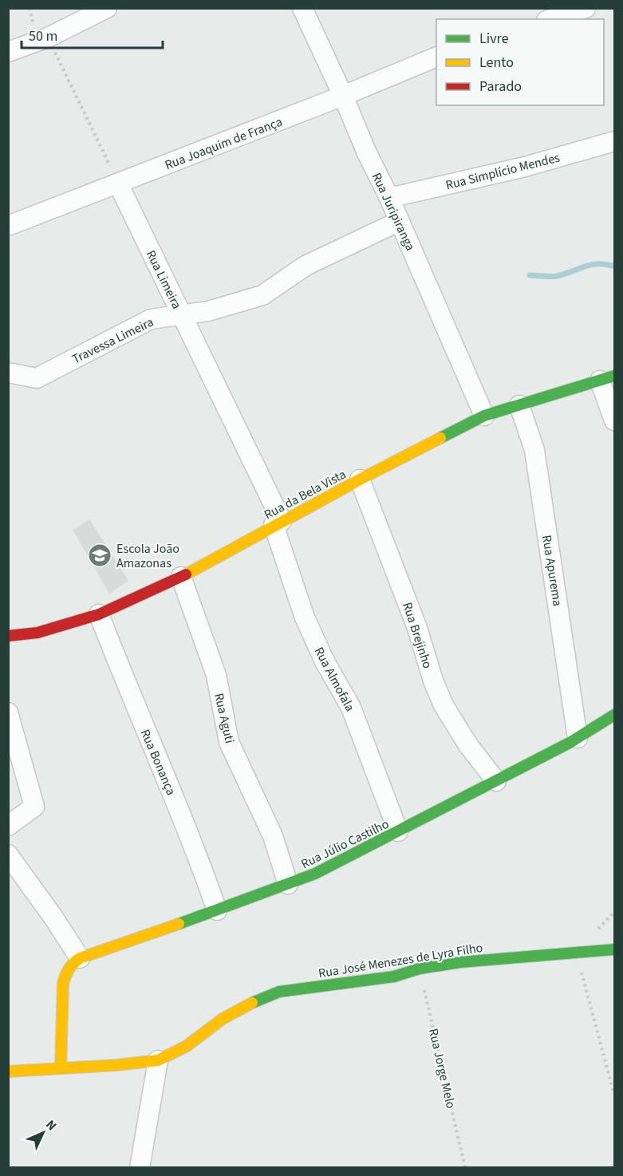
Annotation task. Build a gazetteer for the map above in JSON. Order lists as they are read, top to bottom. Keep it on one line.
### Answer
{"streets":{"street":["Rua Joaquim de França","Rua Simplício Mendes","Rua Juripiranga","Rua Limeira","Travessa Limeira","Rua da Bela Vista","Rua Apurema","Rua Brejinho","Rua Almofala","Rua Aguti","Rua Bonança","Rua Júlio Castilho","Rua José Menezes de Lyra Filho"],"path":["Rua Jorge Melo"]},"crossings":[["Rua Joaquim de França","Rua Juripiranga"],["Rua Joaquim de França","Rua Limeira"],["Rua Simplício Mendes","Rua Juripiranga"],["Rua Juripiranga","Travessa Limeira"],["Rua Juripiranga","Rua da Bela Vista"],["Rua Limeira","Travessa Limeira"],["Rua Limeira","Rua da Bela Vista"],["Rua Limeira","Rua Almofala"],["Rua da Bela Vista","Rua Apurema"],["Rua da Bela Vista","Rua Brejinho"],["Rua da Bela Vista","Rua Almofala"],["Rua da Bela Vista","Rua Aguti"],["Rua da Bela Vista","Rua Bonança"],["Rua Apurema","Rua Júlio Castilho"],["Rua Brejinho","Rua Júlio Castilho"],["Rua Almofala","Rua Júlio Castilho"],["Rua Aguti","Rua Júlio Castilho"],["Rua Bonança","Rua Júlio Castilho"],["Rua José Menezes de Lyra Filho","Rua Jorge Melo"]],"places":{"school or university":["Escola João Amazonas"]},"legend":["Livre","Lento","Parado"],"scale_bar":"50 m","north":"top right"}
